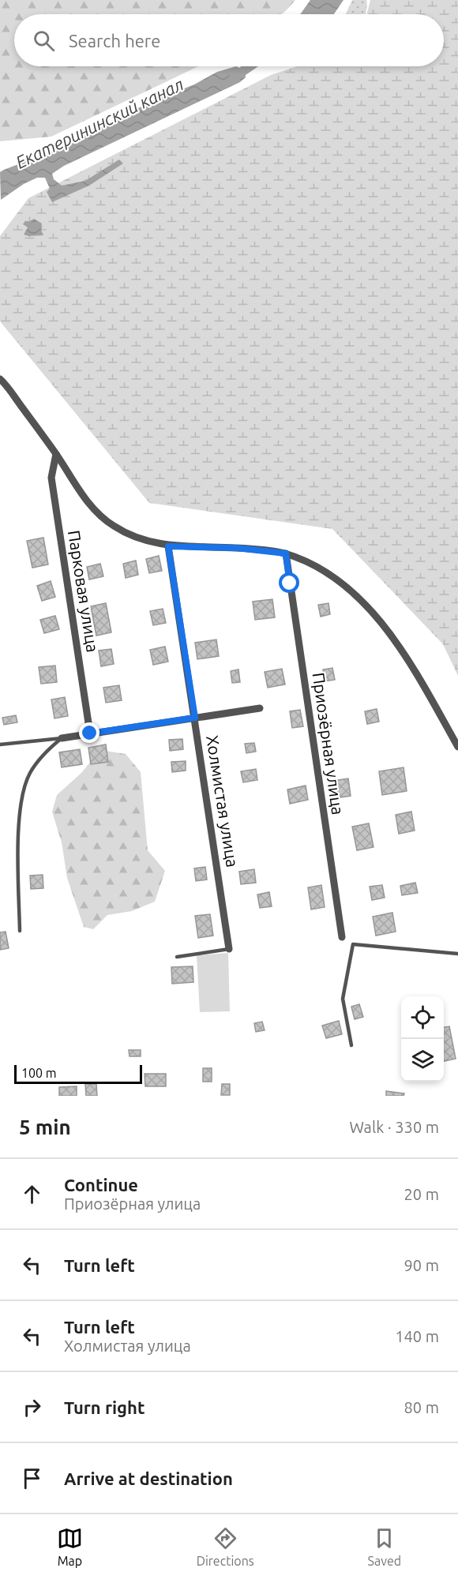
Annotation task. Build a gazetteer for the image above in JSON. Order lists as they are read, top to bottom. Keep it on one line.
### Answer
{"streets":{"street":["Парковая улица","Приозёрная улица","Холмистая улица"]},"water":["Екатерининский канал"],"scale_bar":"100 m","page":{"search":"Search here","scale":"100 m","heading":["5 min","Walk · 330 m"],"list":[["Continue","Приозёрная улица","20 m"],["Turn left","90 m"],["Turn left","Холмистая улица","140 m"],["Turn right","80 m"],"Arrive at destination"],"nav":["Map","Directions","Saved"]}}
